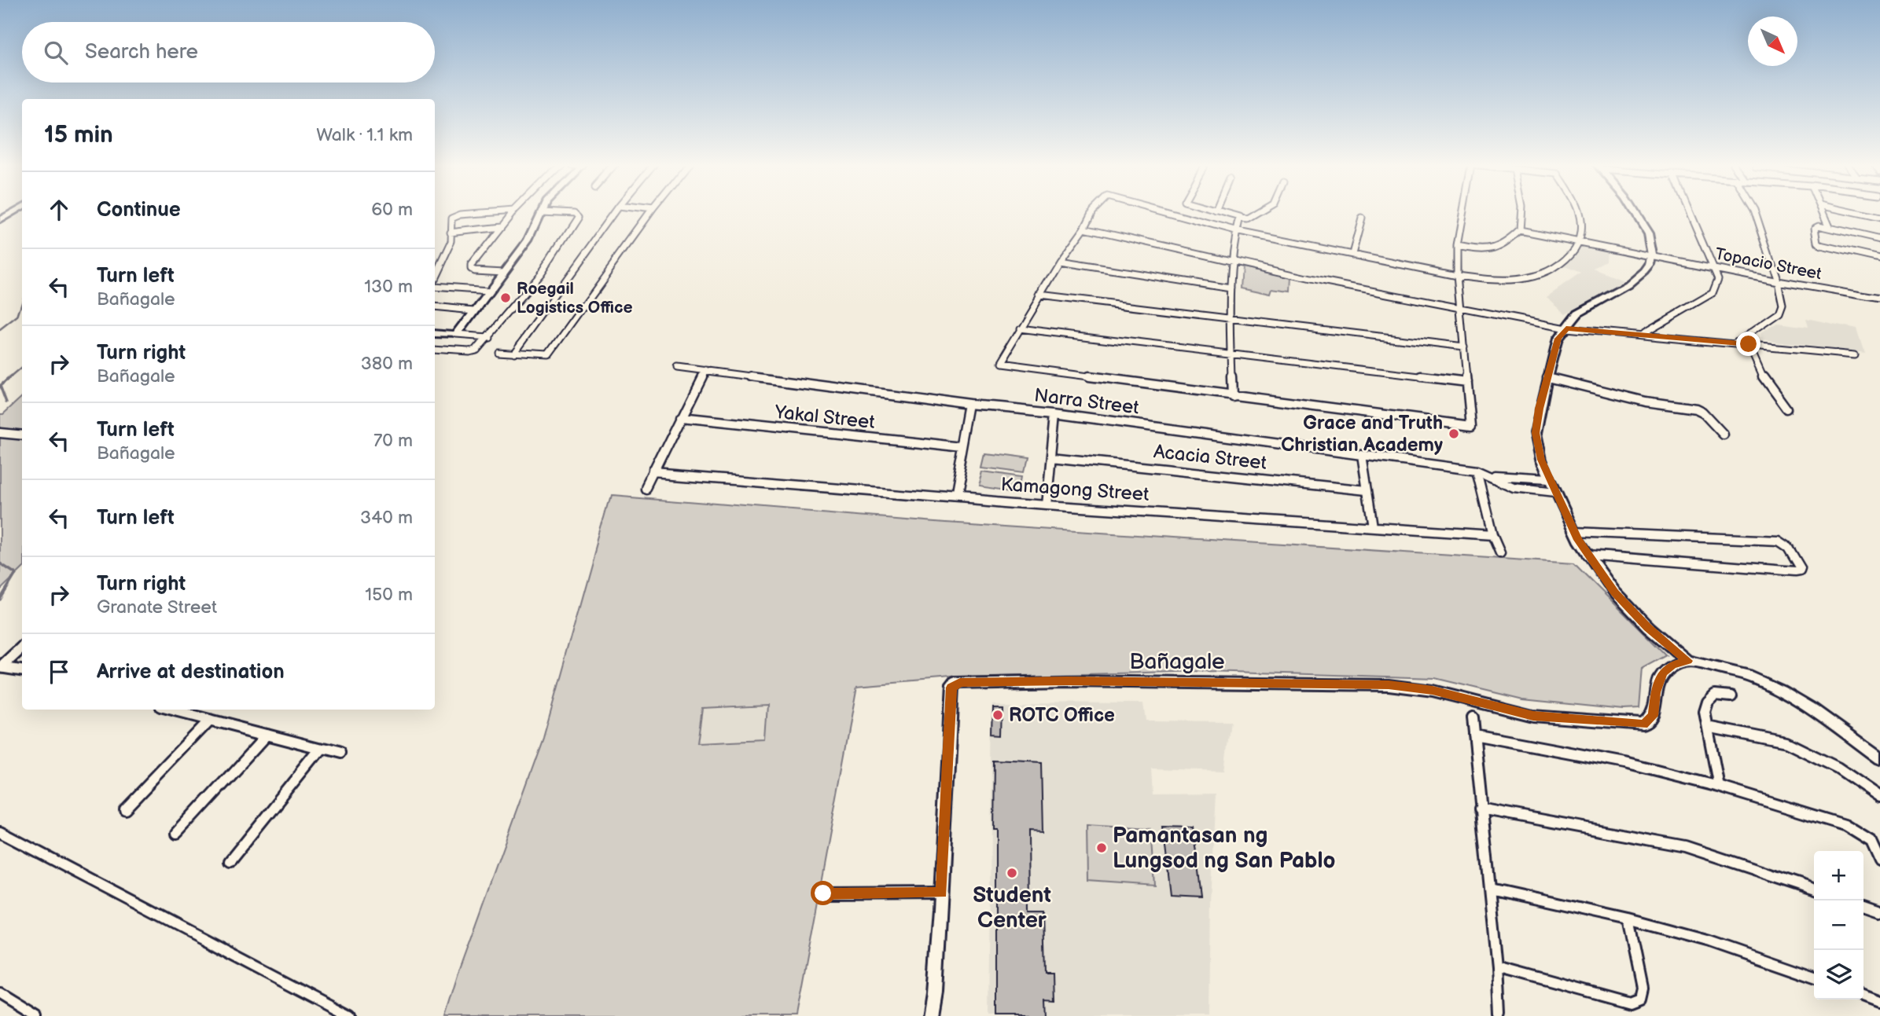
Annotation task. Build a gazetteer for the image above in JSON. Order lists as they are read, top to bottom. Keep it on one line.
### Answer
{"streets":{"street":["Topacio Street","Narra Street","Yakal Street","Acacia Street","Kamagong Street","Bañagale"]},"places":["Roegail Logistics Office","Grace and Truth Christian Academy","ROTC Office","Pamantasan ng Lungsod ng San Pablo","Student Center"],"north":"bottom right","page":{"search":"Search here","heading":["15 min","Walk · 1.1 km"],"list":[["Continue","60 m"],["Turn left","Bañagale","130 m"],["Turn right","Bañagale","380 m"],["Turn left","Bañagale","70 m"],["Turn left","340 m"],["Turn right","Granate Street","150 m"],"Arrive at destination"],"map_buttons":["+","−"]}}
